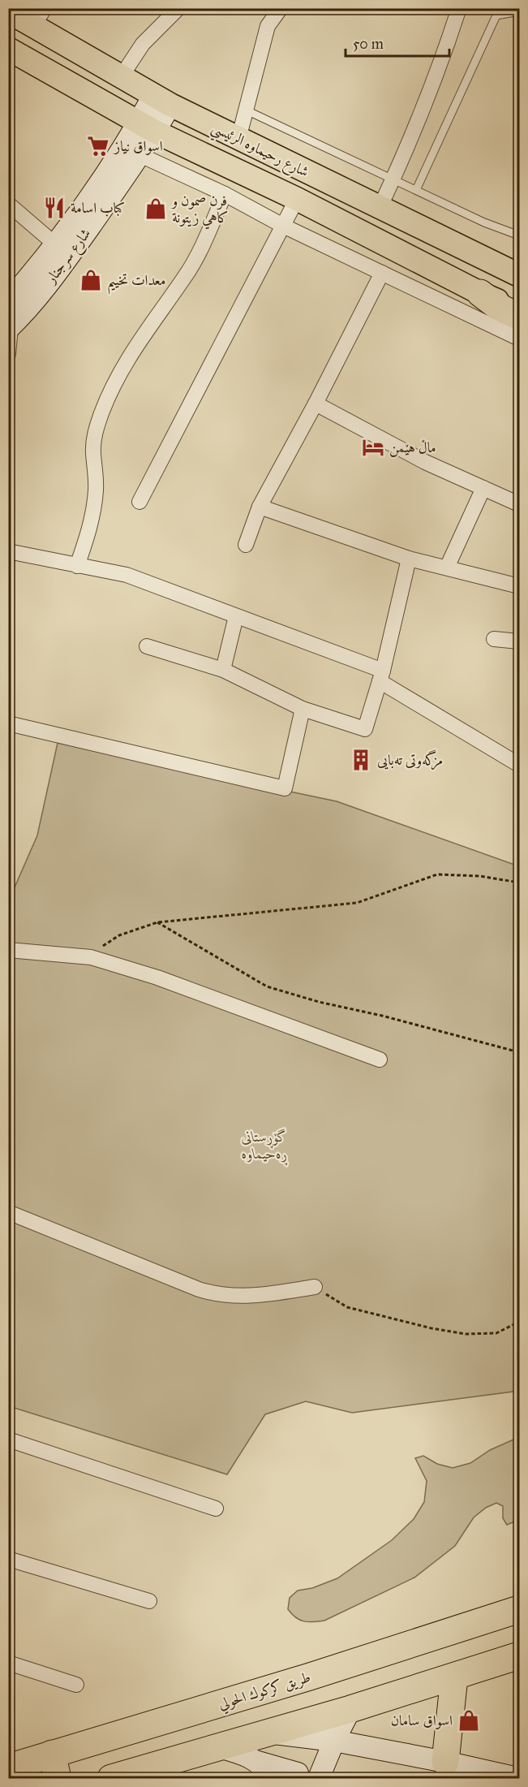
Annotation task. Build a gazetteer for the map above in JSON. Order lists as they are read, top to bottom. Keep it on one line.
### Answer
{"streets":{"highway":["طريق كركوك الحولي"],"main road":["شارع رحيماوه الرئيسي"],"street":["شارع سرجنار"]},"crossings":[["شارع رحيماوه الرئيسي","شارع سرجنار"]],"parks":["گۆڕستانی ڕەحیماوە"],"places":{"supermarket":["اسواق نياز"],"restaurant":["كباب اسامة"],"shop":["فرن صمون و كاهي زيتونة","معدات تخييم","اسواق سامان"],"hotel":["ماڵ هێمن"],"building":["مزگەوتی تەبایی"]},"scale_bar":"50 m"}
